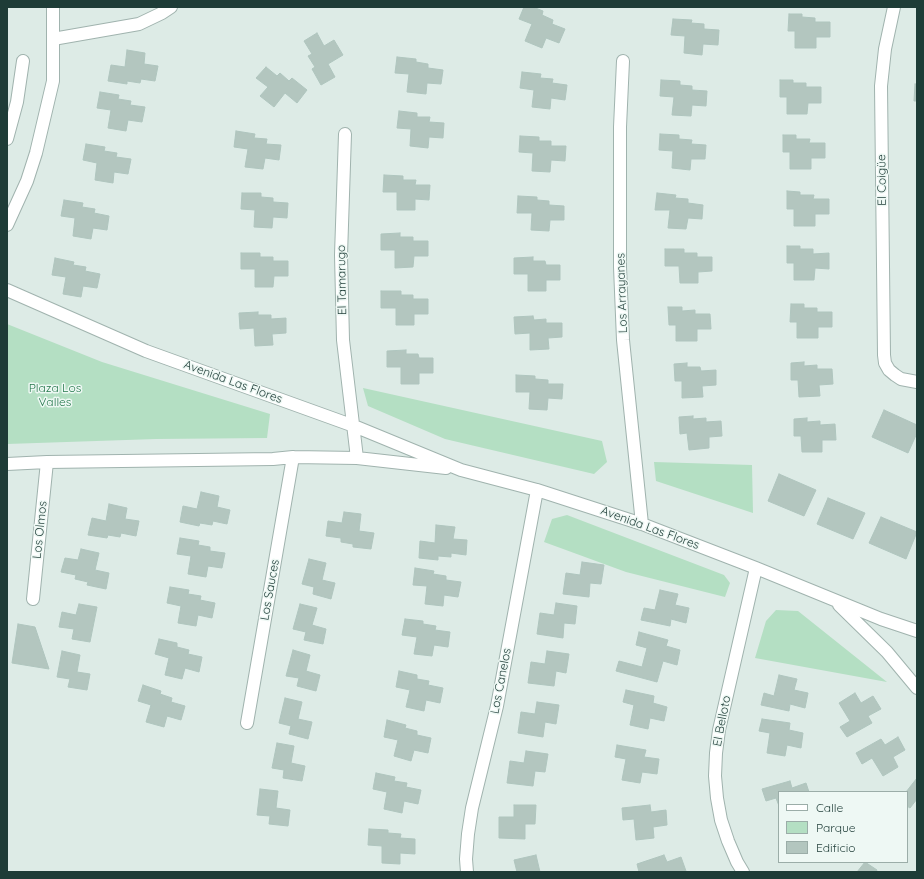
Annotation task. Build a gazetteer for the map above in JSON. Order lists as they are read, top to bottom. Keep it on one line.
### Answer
{"streets":{"street":["El Coigüe","El Tamarugo","Los Arrayanes","Avenida Las Flores","Los Olmos","Los Sauces","Los Canelos","El Belloto"]},"crossings":[["El Tamarugo","Avenida Las Flores"],["Los Arrayanes","Avenida Las Flores"],["Avenida Las Flores","Los Olmos"],["Avenida Las Flores","Los Sauces"],["Avenida Las Flores","Los Canelos"],["Avenida Las Flores","El Belloto"]],"parks":["Plaza Los Valles"],"legend":["Calle","Parque","Edificio"]}
